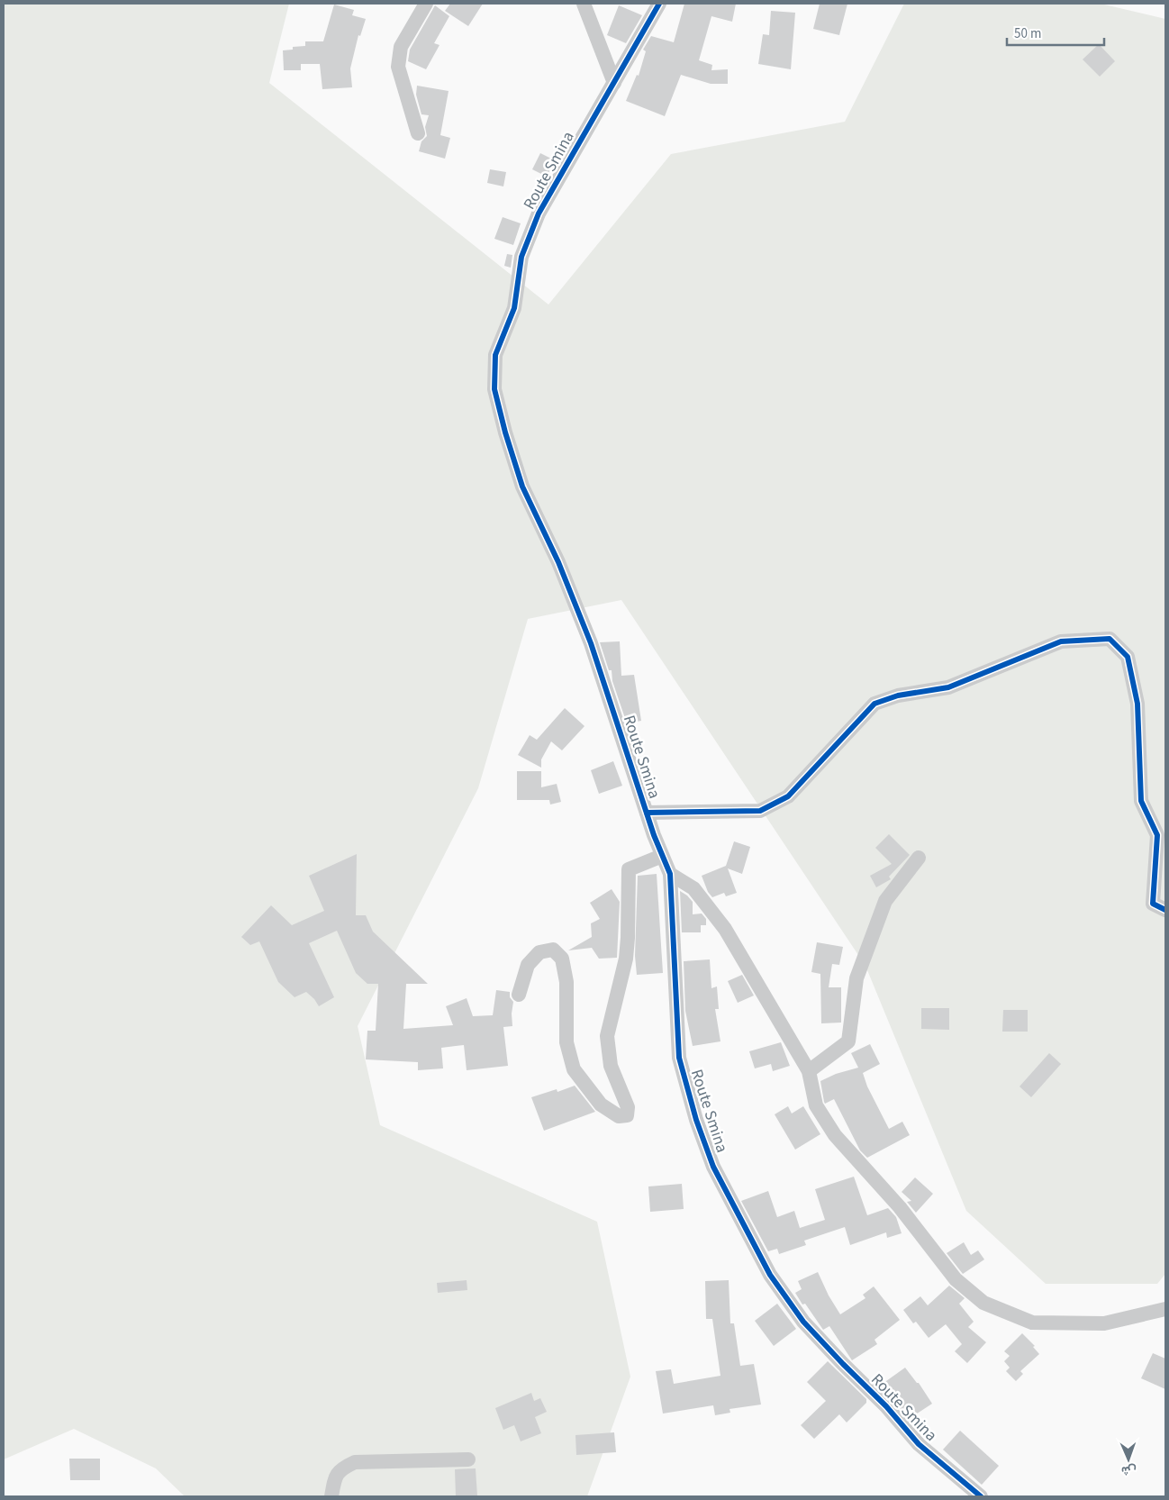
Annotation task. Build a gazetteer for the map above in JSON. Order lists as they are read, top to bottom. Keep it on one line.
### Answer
{"streets":{"street":["Route Smina"]},"scale_bar":"50 m","north":"bottom"}
